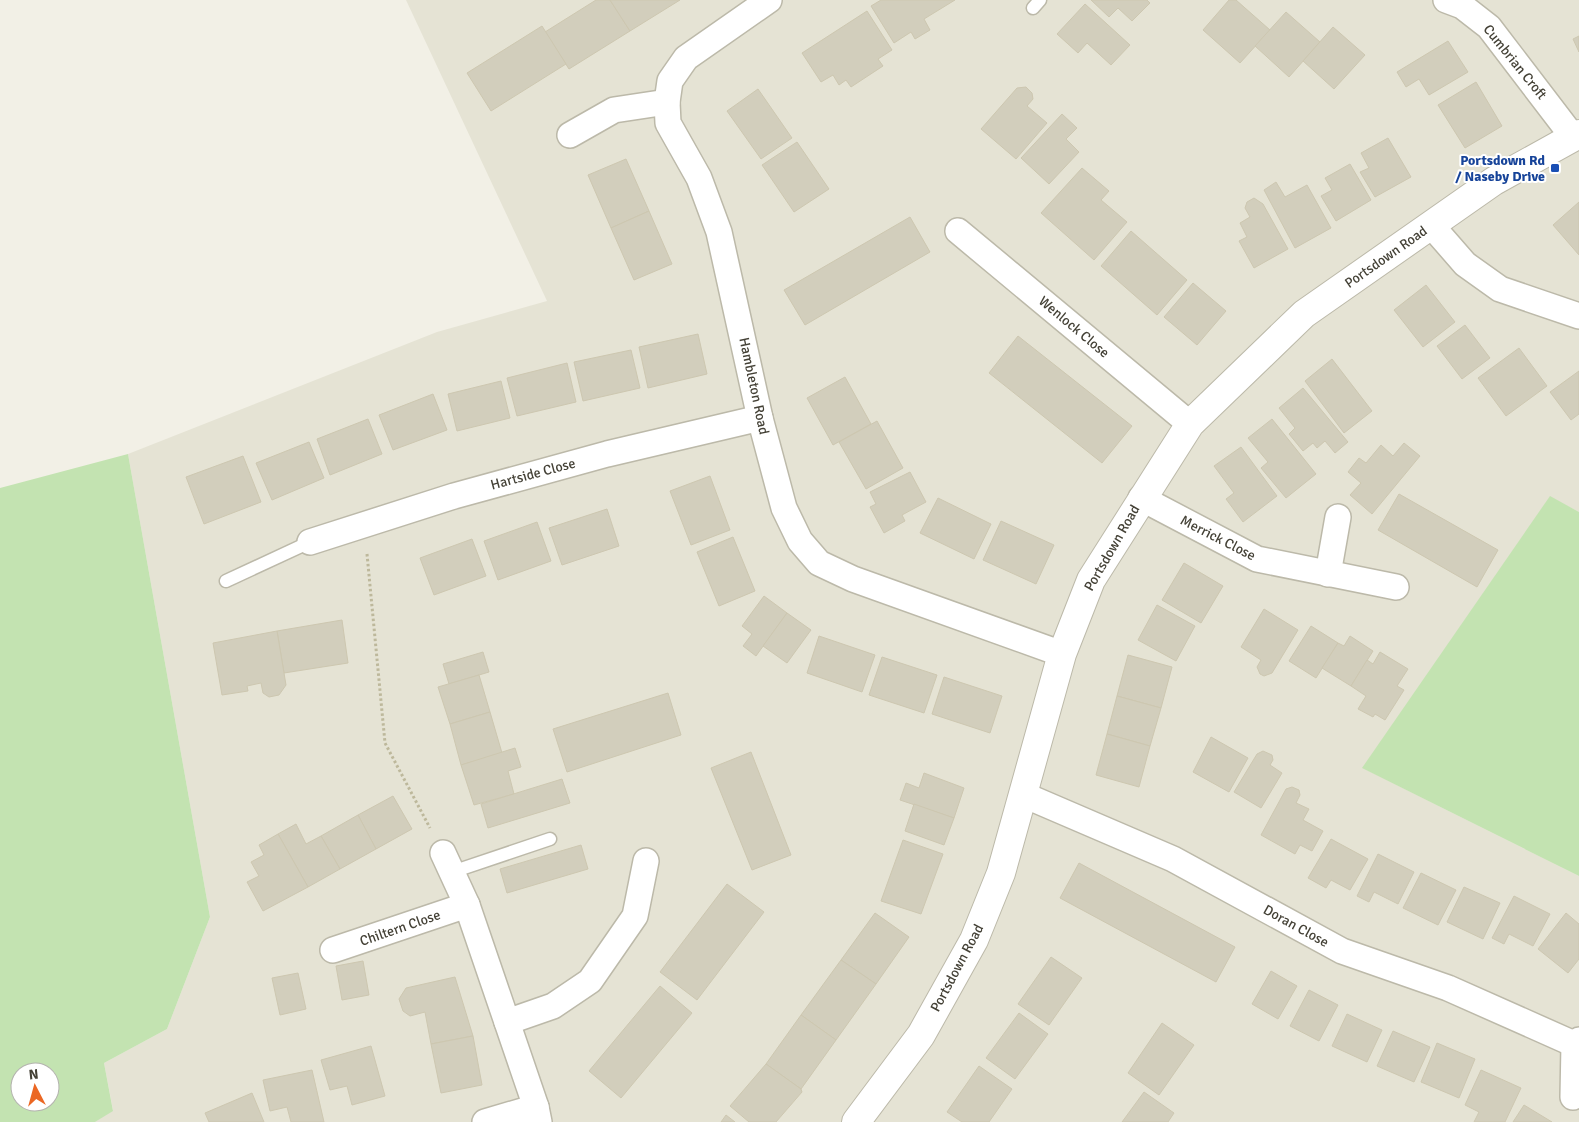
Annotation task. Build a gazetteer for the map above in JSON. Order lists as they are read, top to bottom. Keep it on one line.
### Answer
{"streets":{"street":["Cumbrian Croft","Portsdown Road","Wenlock Close","Hambleton Road","Hartside Close","Merrick Close","Doran Close","Chiltern Close"]},"crossings":[["Cumbrian Croft","Portsdown Road"],["Portsdown Road","Wenlock Close"],["Portsdown Road","Hambleton Road"],["Portsdown Road","Merrick Close"],["Portsdown Road","Doran Close"],["Hambleton Road","Hartside Close"]],"places":{"transit":["Portsdown Rd / Naseby Drive"]},"north":"top"}
